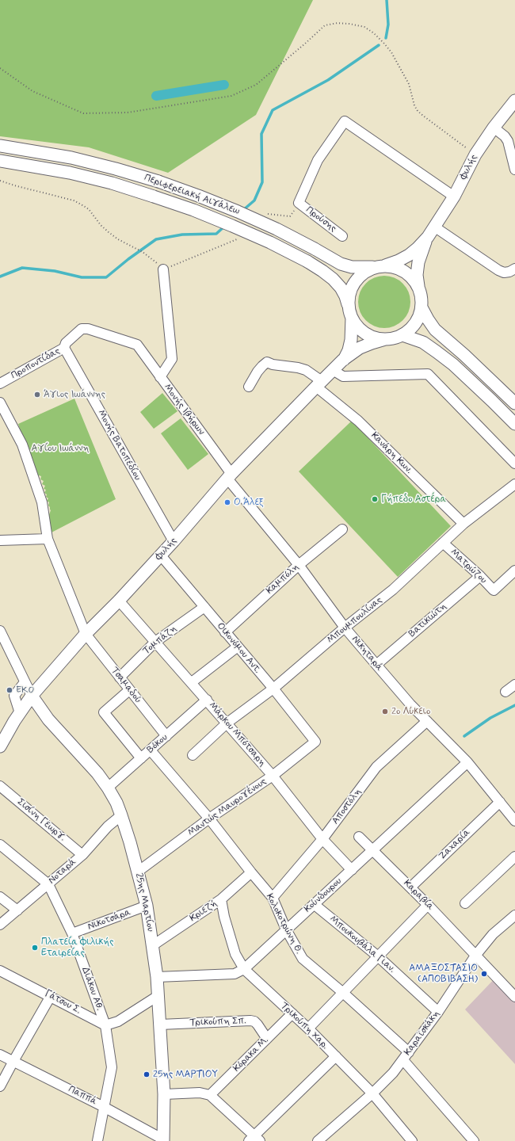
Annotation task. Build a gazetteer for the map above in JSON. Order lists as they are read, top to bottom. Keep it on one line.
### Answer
{"streets":{"main road":["Φυλής","Περιφερειακή Αιγάλεω","25ης Μαρτίου"],"street":["Προύσης","Προποντίδας","Μονής Ιβήρων","Μονής Βατοπεδίου","Κανάρη Κων.","Ματρώζου","Καμπόλη","Μπουμπουλίνας","Βατικιώτη","Τομπάζη","Οικονόμου Αντ.","Νικηταρά","Τσαμαδού","Μάρκου Μπότσαρη","Βόκου","Αποστόλη","Μαντώς Μαυρογένους","Σισίνη Γεωργ.","Ζαχαρία","Νοταρά","Κούνδουρου","Καραβία","Κριεζή","Νικοτσάρα","Κολοκοτρώνη Θ.","Μπουκουβάλα Γιαν.","Διάκου Αθ.","Γάτσου Σ.","Τρικούπη Σπ.","Τρικούπη Χαρ.","Καραϊσκάκη","Κόρακα Μ.","Παππά"]},"crossings":[["Φυλής","Περιφερειακή Αιγάλεω"],["Φυλής","Προύσης"],["Φυλής","Μονής Ιβήρων"],["Φυλής","Μονής Βατοπεδίου"],["Φυλής","Κανάρη Κων."],["Φυλής","Οικονόμου Αντ."],["Φυλής","Νικηταρά"],["Φυλής","Τσαμαδού"],["Φυλής","Μάρκου Μπότσαρη"],["Φυλής","25ης Μαρτίου"],["Προποντίδας","Μονής Ιβήρων"],["Προποντίδας","Μονής Βατοπεδίου"],["Μονής Ιβήρων","Νικηταρά"],["Κανάρη Κων.","Μπουμπουλίνας"],["Ματρώζου","Μπουμπουλίνας"],["Ματρώζου","Βατικιώτη"],["Καμπόλη","Οικονόμου Αντ."],["Καμπόλη","Νικηταρά"],["Μπουμπουλίνας","Οικονόμου Αντ."],["Μπουμπουλίνας","Νικηταρά"],["Μπουμπουλίνας","Μάρκου Μπότσαρη"],["Βατικιώτη","Νικηταρά"],["Τομπάζη","Οικονόμου Αντ."],["Τομπάζη","Τσαμαδού"],["Τομπάζη","Μάρκου Μπότσαρη"],["Οικονόμου Αντ.","Μαντώς Μαυρογένους"],["Νικηταρά","Αποστόλη"],["Νικηταρά","Ζαχαρία"],["Νικηταρά","Κούνδουρου"],["Τσαμαδού","Βόκου"],["Μάρκου Μπότσαρη","Βόκου"],["Μάρκου Μπότσαρη","Αποστόλη"],["Μάρκου Μπότσαρη","Μαντώς Μαυρογένους"],["Μάρκου Μπότσαρη","Κούνδουρου"],["Βόκου","25ης Μαρτίου"],["Βόκου","Κολοκοτρώνη Θ."],["Αποστόλη","Κολοκοτρώνη Θ."],["Μαντώς Μαυρογένους","25ης Μαρτίου"],["Μαντώς Μαυρογένους","Κολοκοτρώνη Θ."],["Σισίνη Γεωργ.","Νοταρά"],["Ζαχαρία","Καραβία"],["Νοταρά","25ης Μαρτίου"],["Νοταρά","Διάκου Αθ."],["Κούνδουρου","Καραβία"],["Κούνδουρου","25ης Μαρτίου"],["Κούνδουρου","Κολοκοτρώνη Θ."],["Κούνδουρου","Μπουκουβάλα Γιαν."],["Κούνδουρου","Τρικούπη Χαρ."],["Καραβία","Καραϊσκάκη"],["25ης Μαρτίου","Κριεζή"],["25ης Μαρτίου","Νικοτσάρα"],["25ης Μαρτίου","Τρικούπη Σπ."],["25ης Μαρτίου","Παππά"],["Κριεζή","Κολοκοτρώνη Θ."],["Κριεζή","Τρικούπη Χαρ."],["Νικοτσάρα","Διάκου Αθ."],["Κολοκοτρώνη Θ.","Καραϊσκάκη"],["Μπουκουβάλα Γιαν.","Καραϊσκάκη"],["Διάκου Αθ.","Γάτσου Σ."],["Διάκου Αθ.","Παππά"],["Τρικούπη Σπ.","Κόρακα Μ."],["Τρικούπη Χαρ.","Καραϊσκάκη"],["Τρικούπη Χαρ.","Κόρακα Μ."]],"parks":["Αγίου Ιωάννη"],"places":["Άγιος Ιωάννης","Γήπεδο Αστέρα","Ο Άλεξ","EKO","2ο Λύκειο","Πλατεία Φιλικής Εταιρείας","ΑΜΑΞΟΣΤΑΣΙΟ (ΑΠΟΒΙΒΑΣΗ)","25ης ΜΑΡΤΙΟΥ"]}
